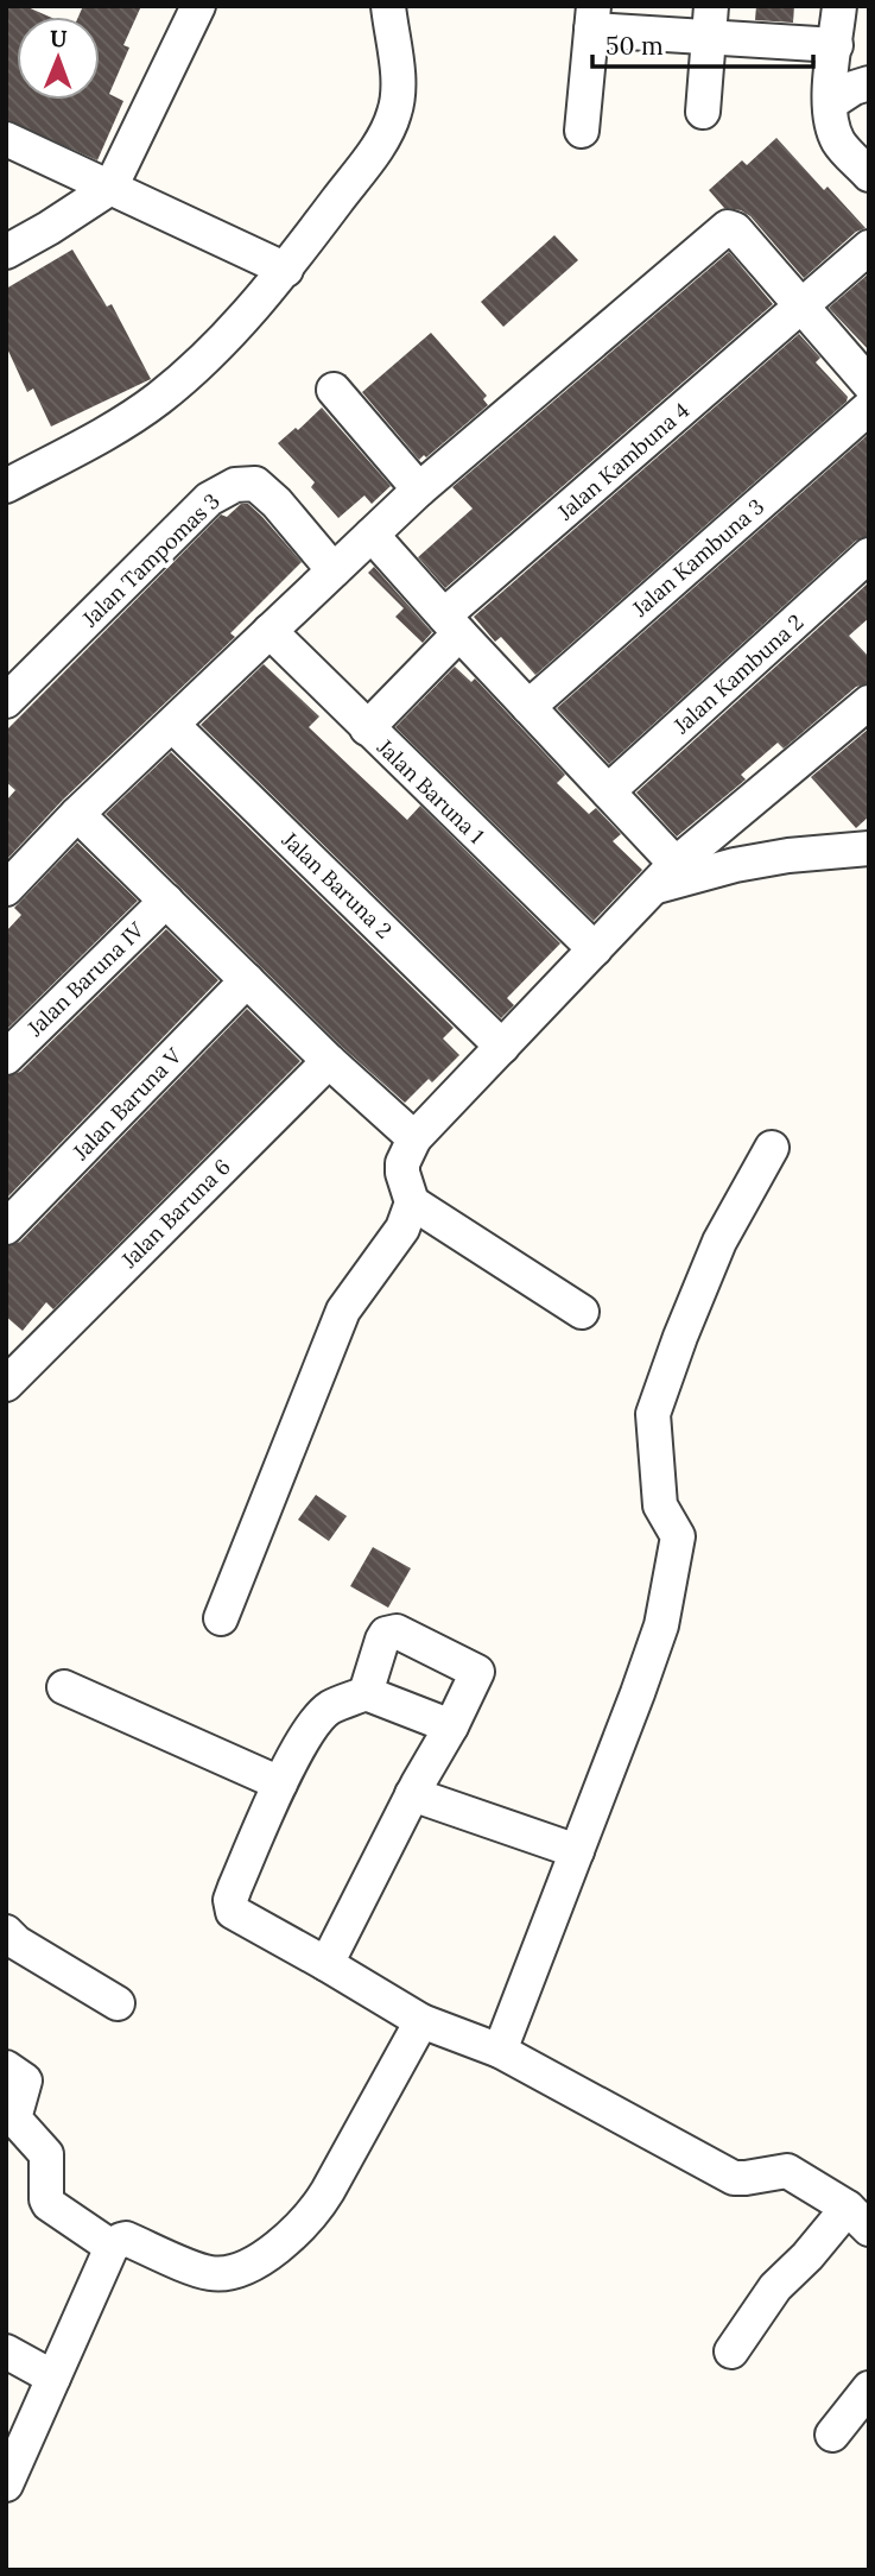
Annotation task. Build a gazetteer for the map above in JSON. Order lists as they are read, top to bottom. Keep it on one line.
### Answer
{"streets":{"street":["Jalan Kambuna 4","Jalan Kambuna 3","Jalan Tampomas 3","Jalan Kambuna 2","Jalan Baruna 1","Jalan Baruna 2","Jalan Baruna IV","Jalan Baruna V","Jalan Baruna 6"]},"crossings":[["Jalan Kambuna 4","Jalan Baruna 1"]],"scale_bar":"50 m","north":"top"}
